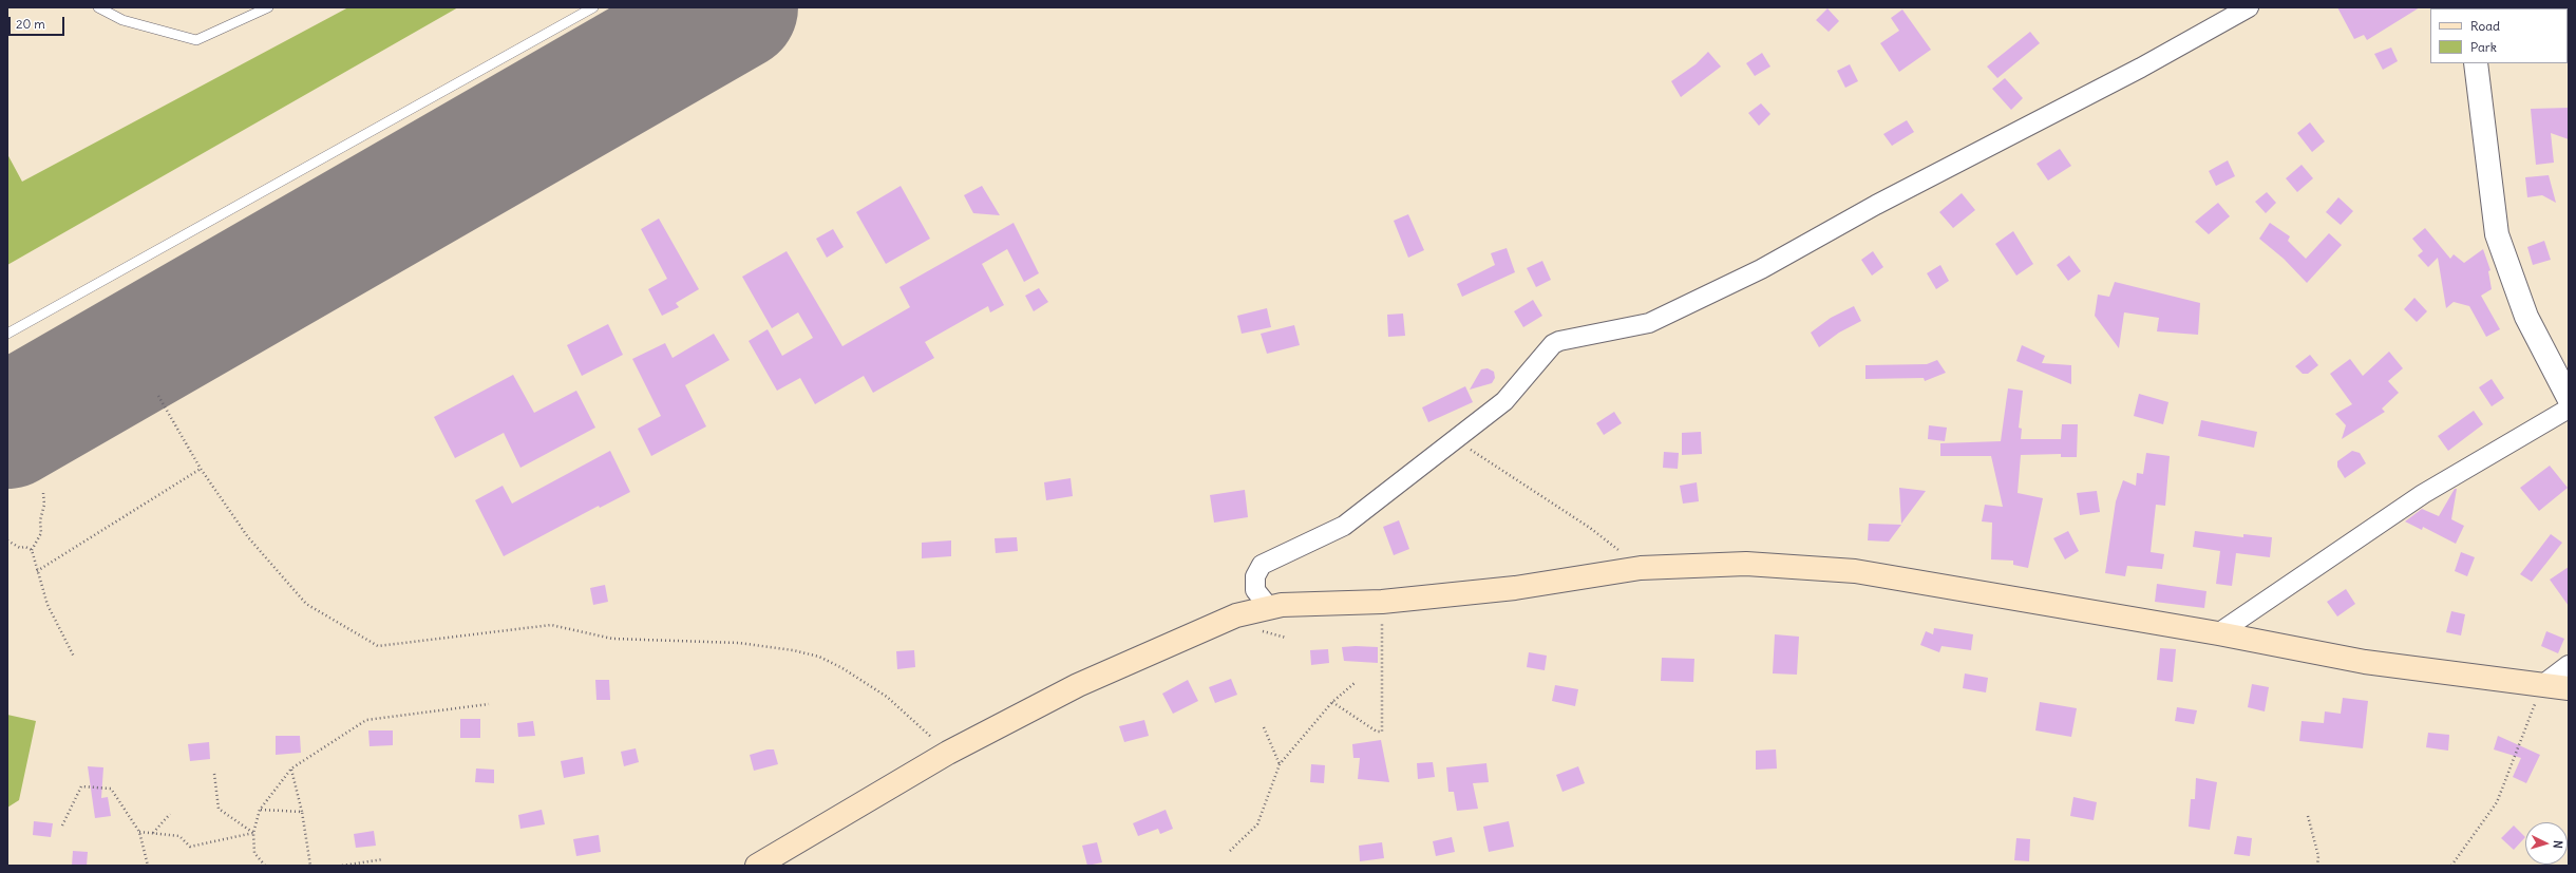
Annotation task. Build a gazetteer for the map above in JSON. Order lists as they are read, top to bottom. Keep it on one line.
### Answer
{"legend":["Road","Park"],"scale_bar":"20 m","north":"right"}
